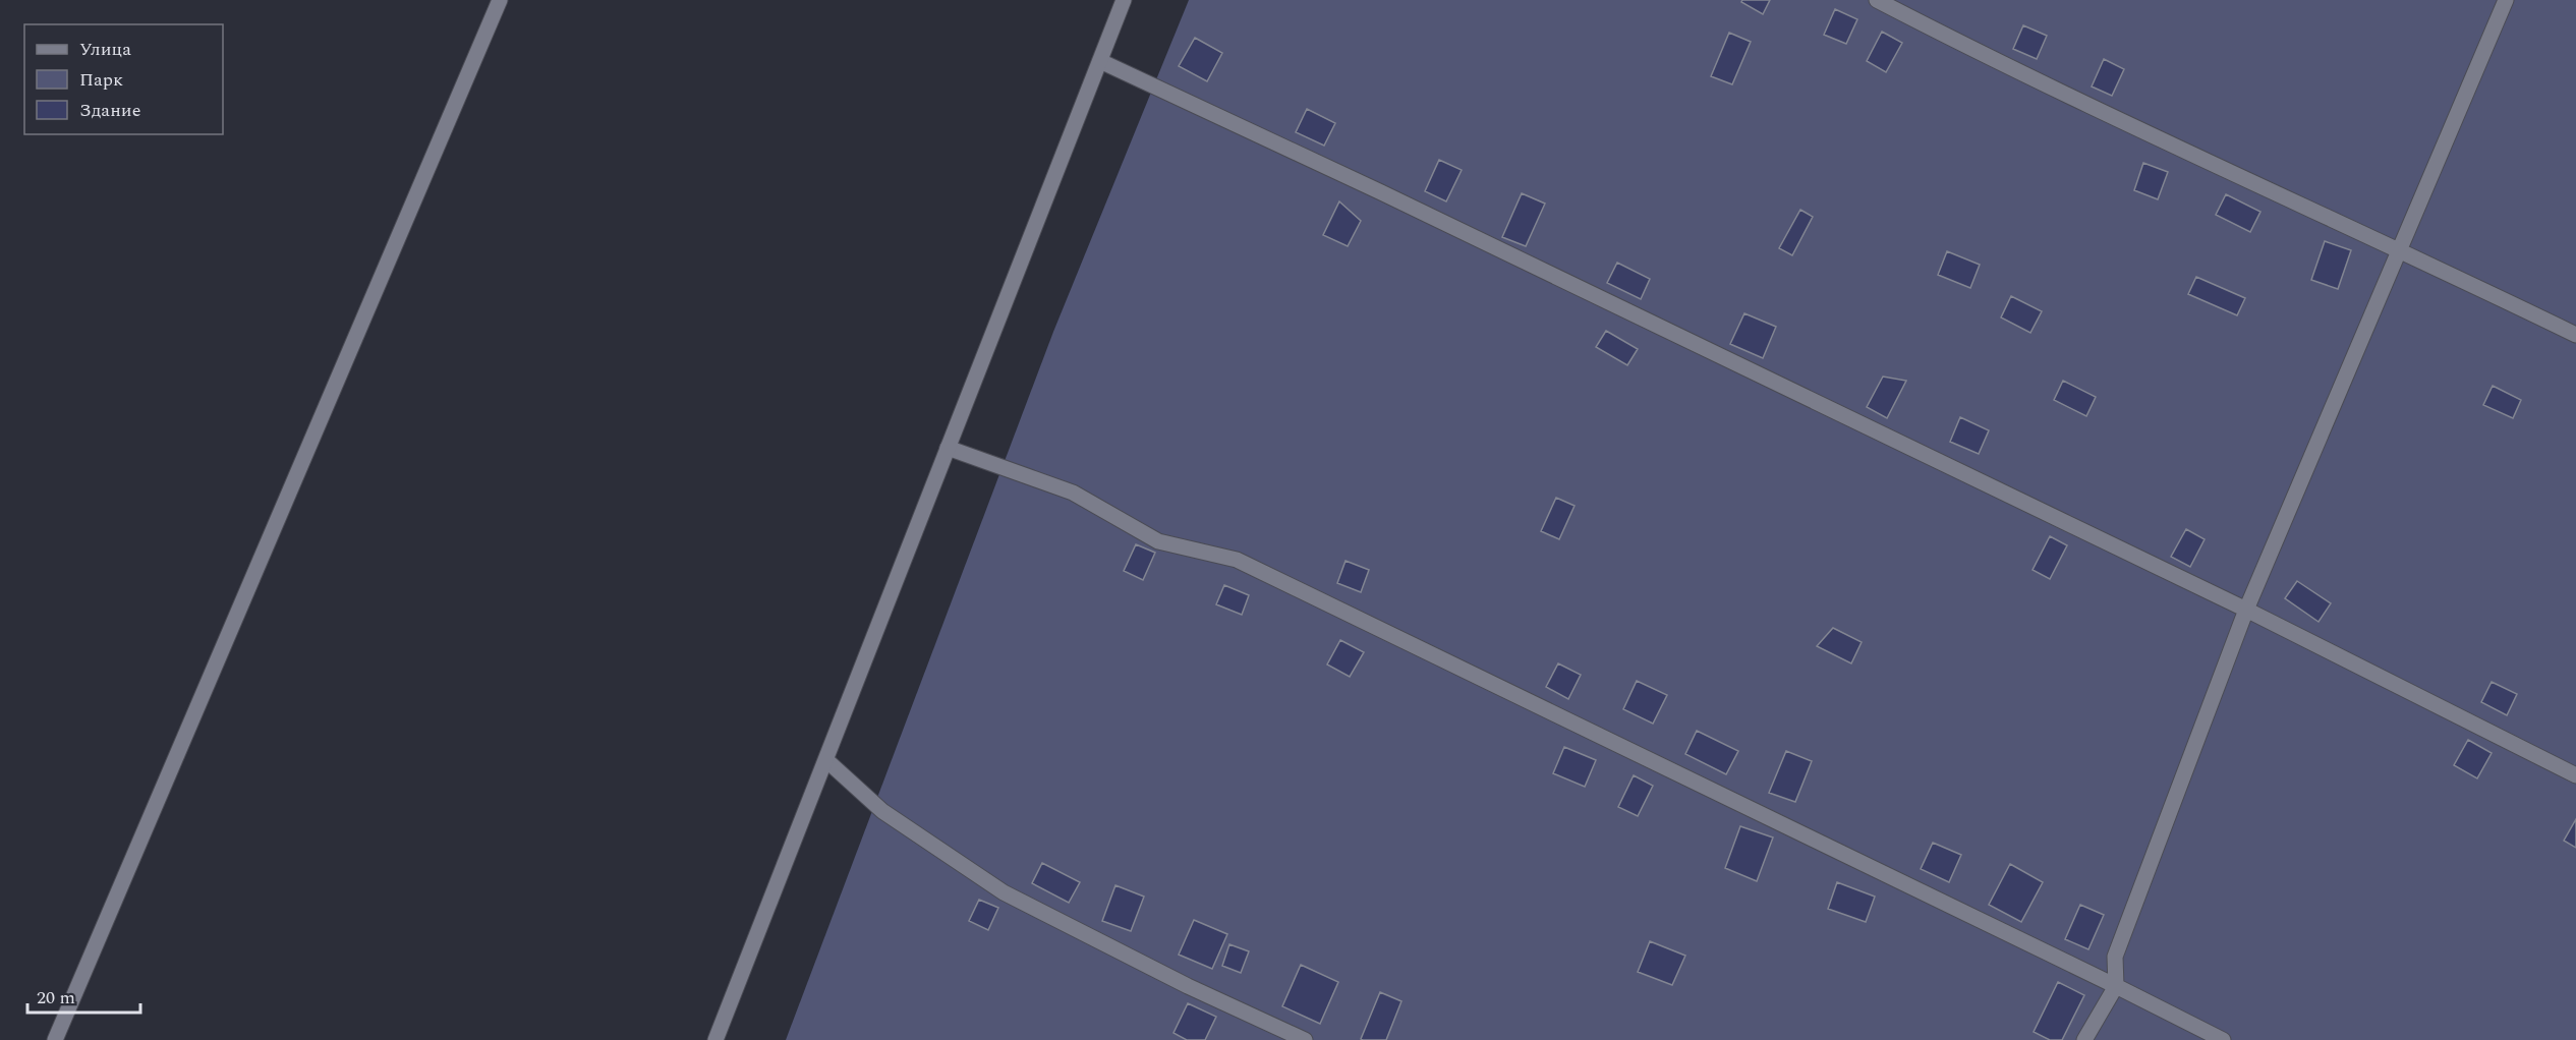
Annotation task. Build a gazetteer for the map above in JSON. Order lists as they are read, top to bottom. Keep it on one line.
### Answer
{"legend":["Улица","Парк","Здание"],"scale_bar":"20 m"}
